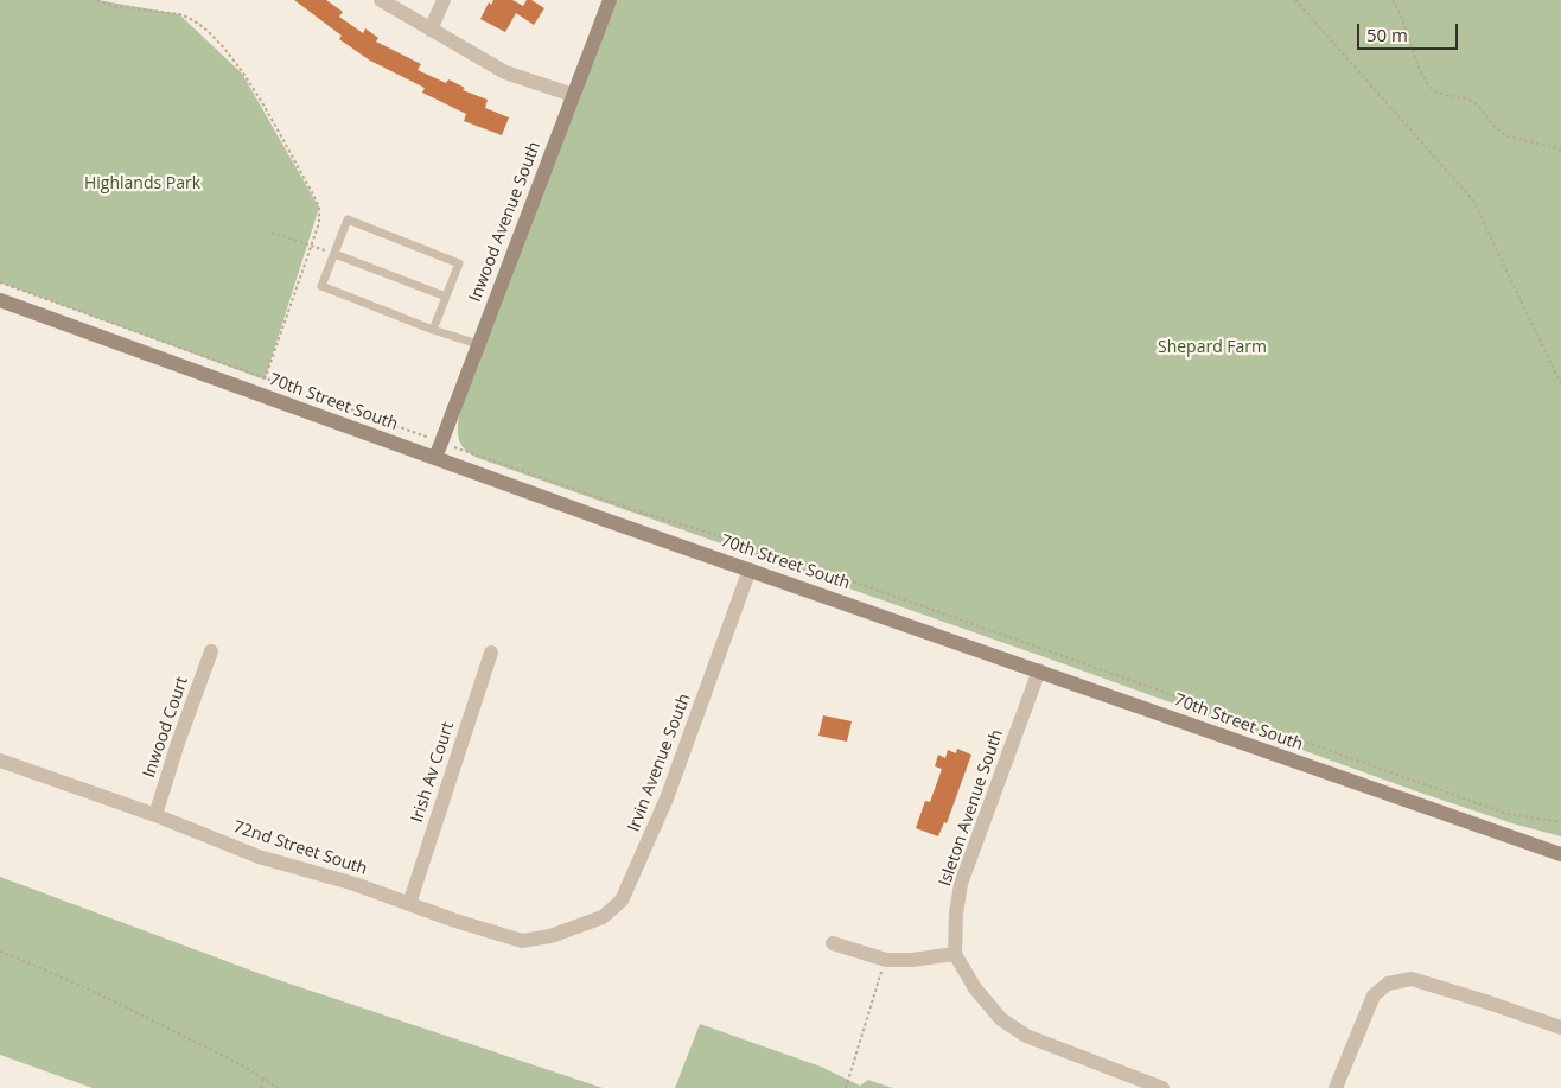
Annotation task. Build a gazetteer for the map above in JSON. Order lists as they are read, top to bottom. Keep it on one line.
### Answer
{"streets":{"main road":["Inwood Avenue South","70th Street South"],"street":["Inwood Court","Irvin Avenue South","Irish Av Court","Isleton Avenue South","72nd Street South"]},"crossings":[["Inwood Avenue South","70th Street South"],["70th Street South","Irvin Avenue South"],["70th Street South","Isleton Avenue South"],["Inwood Court","72nd Street South"],["Irvin Avenue South","72nd Street South"],["Irish Av Court","72nd Street South"]],"parks":["Highlands Park","Shepard Farm"],"scale_bar":"50 m"}
